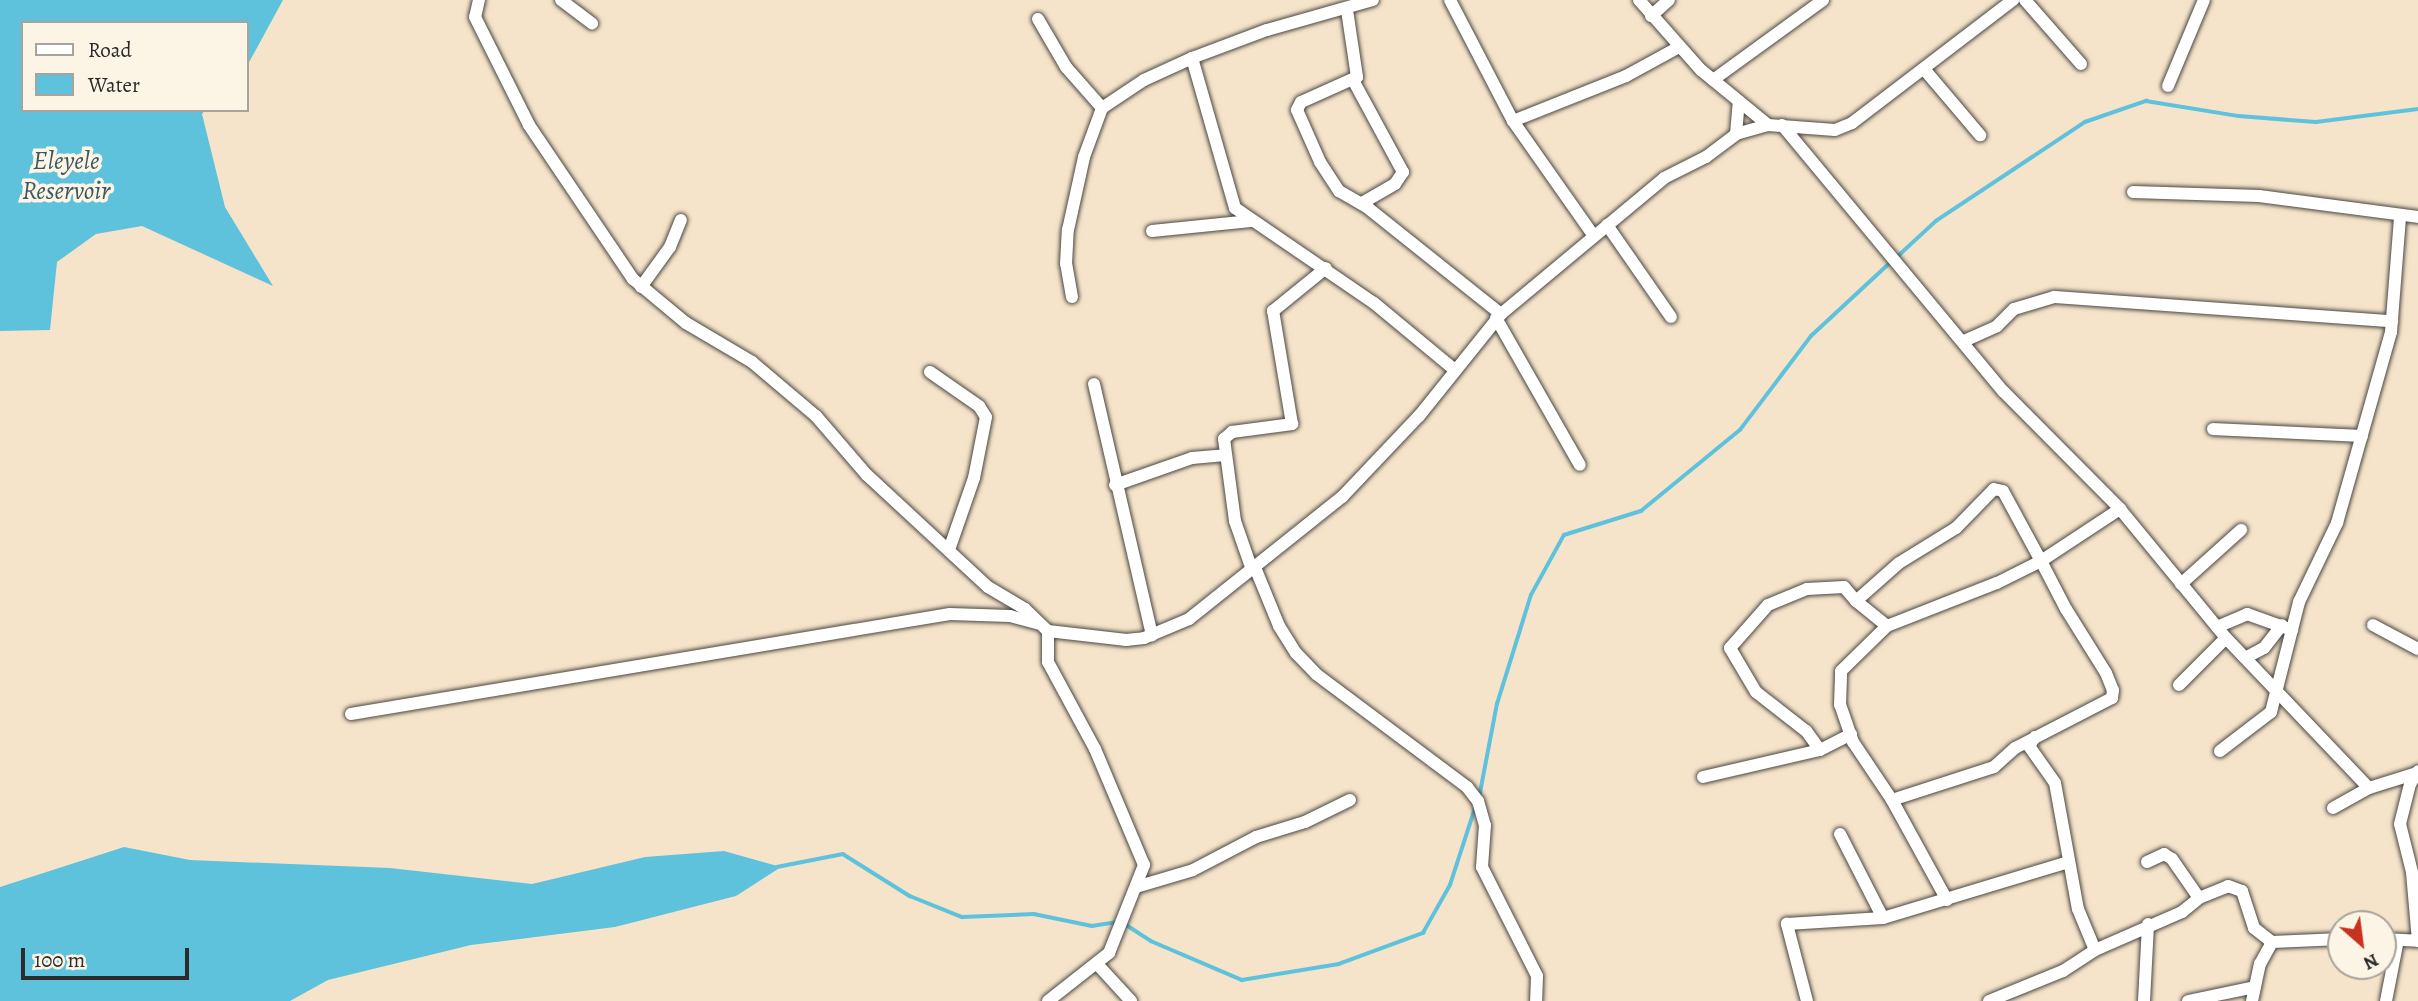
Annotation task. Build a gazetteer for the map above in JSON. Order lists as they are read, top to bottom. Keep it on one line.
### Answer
{"water":["Eleyele Reservoir"],"legend":["Road","Water"],"scale_bar":"100 m","north":"bottom right"}
